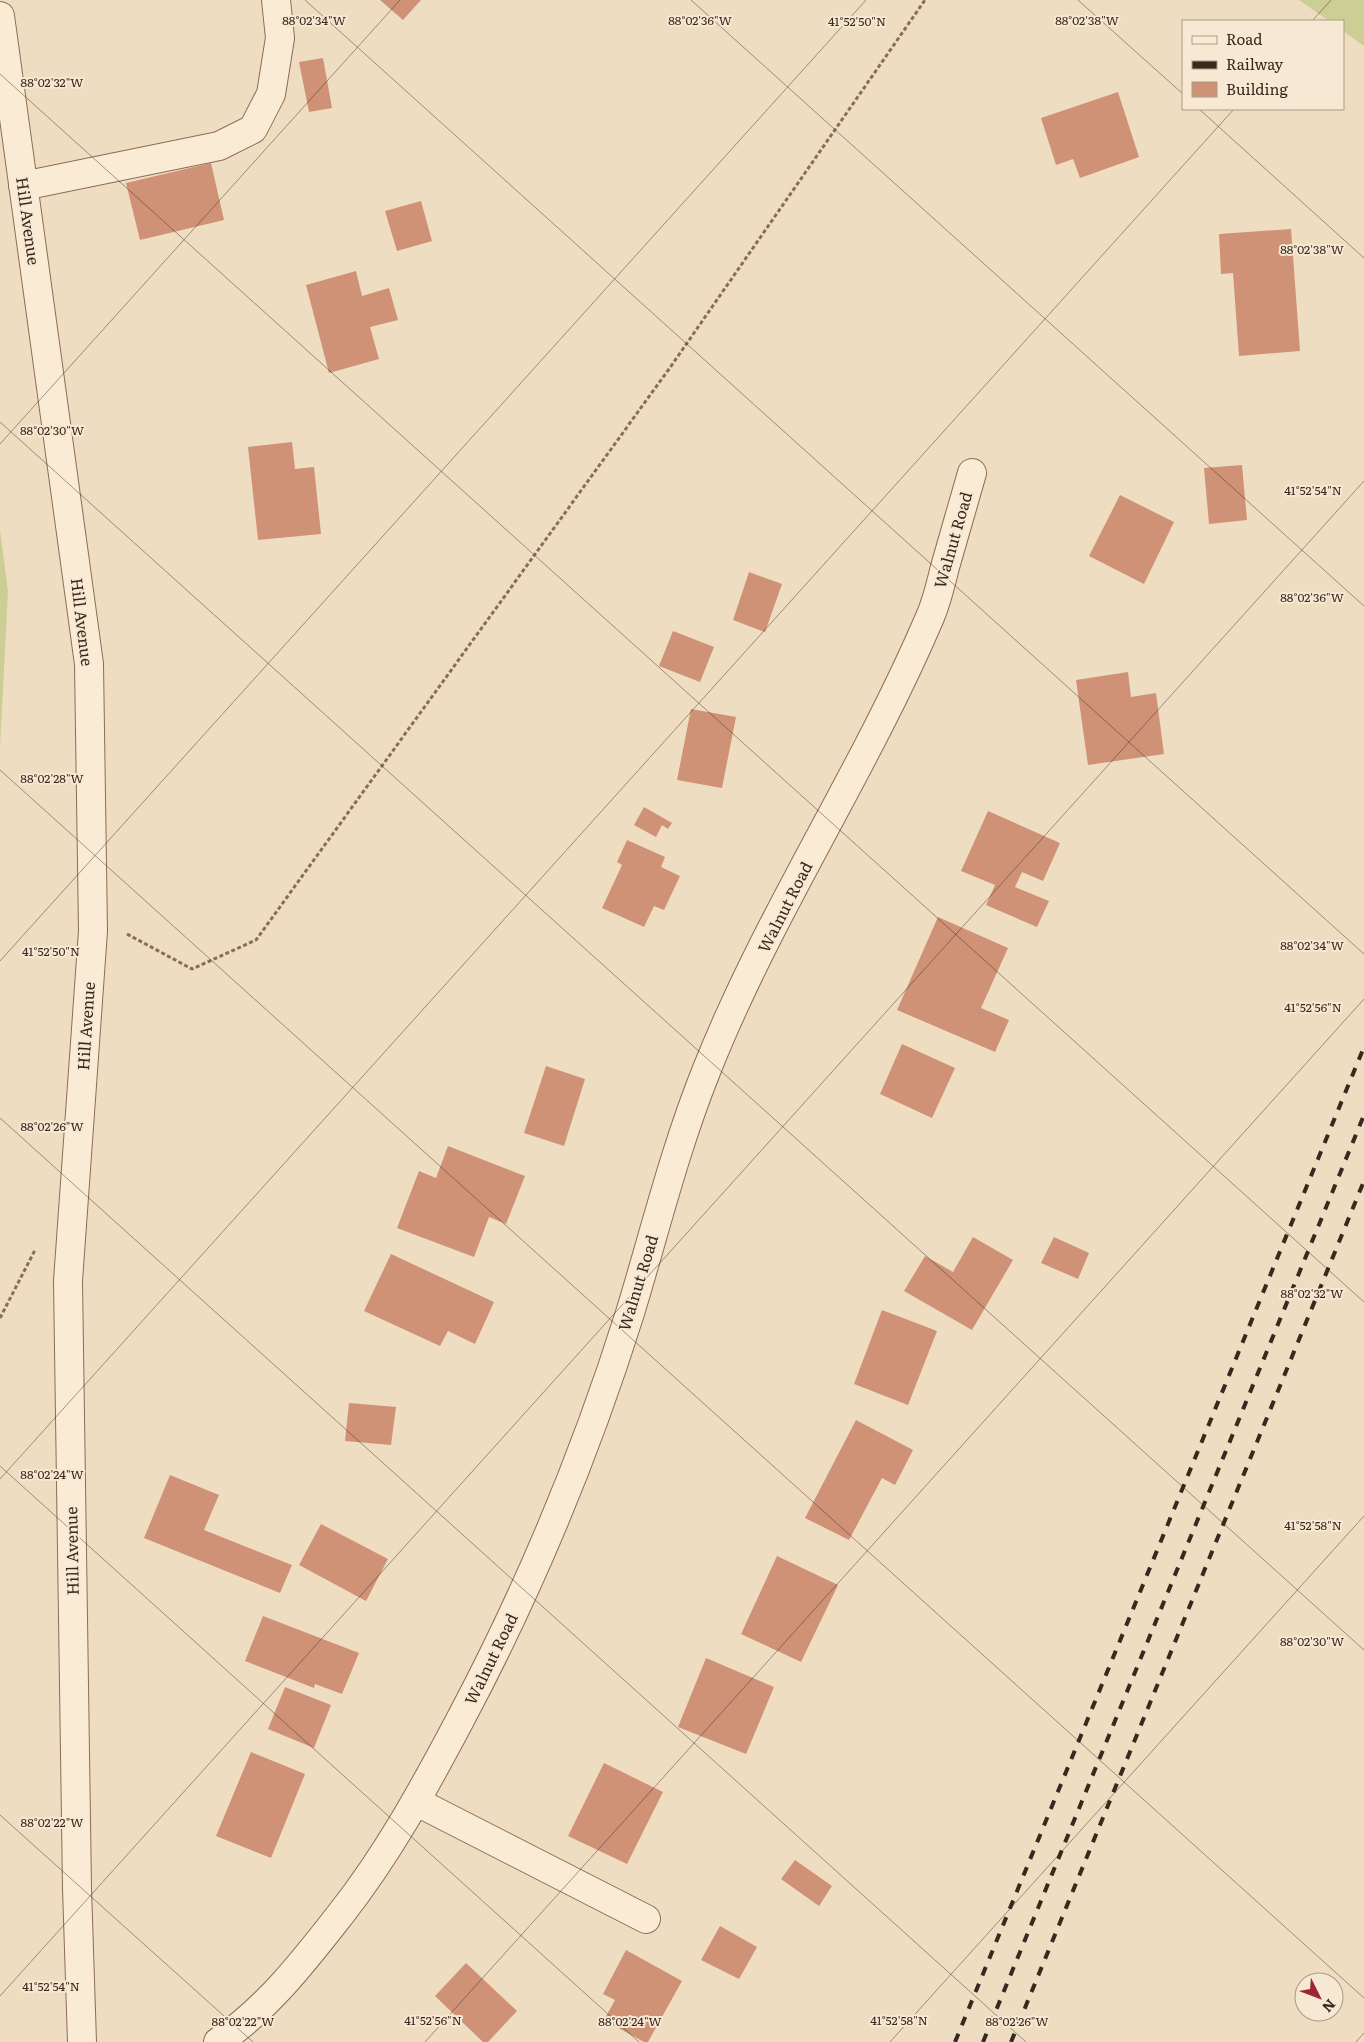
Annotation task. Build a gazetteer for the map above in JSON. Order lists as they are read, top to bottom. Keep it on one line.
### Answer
{"streets":{"street":["Hill Avenue","Walnut Road"]},"legend":["Road","Railway","Building"],"north":"bottom right","coordinates":["88°02'34\"W","88°02'36\"W","88°02'38\"W","41°52'50\"N","88°02'32\"W","88°02'30\"W","41°52'54\"N","88°02'28\"W","41°52'56\"N","88°02'26\"W","88°02'24\"W","41°52'58\"N","88°02'22\"W"]}
